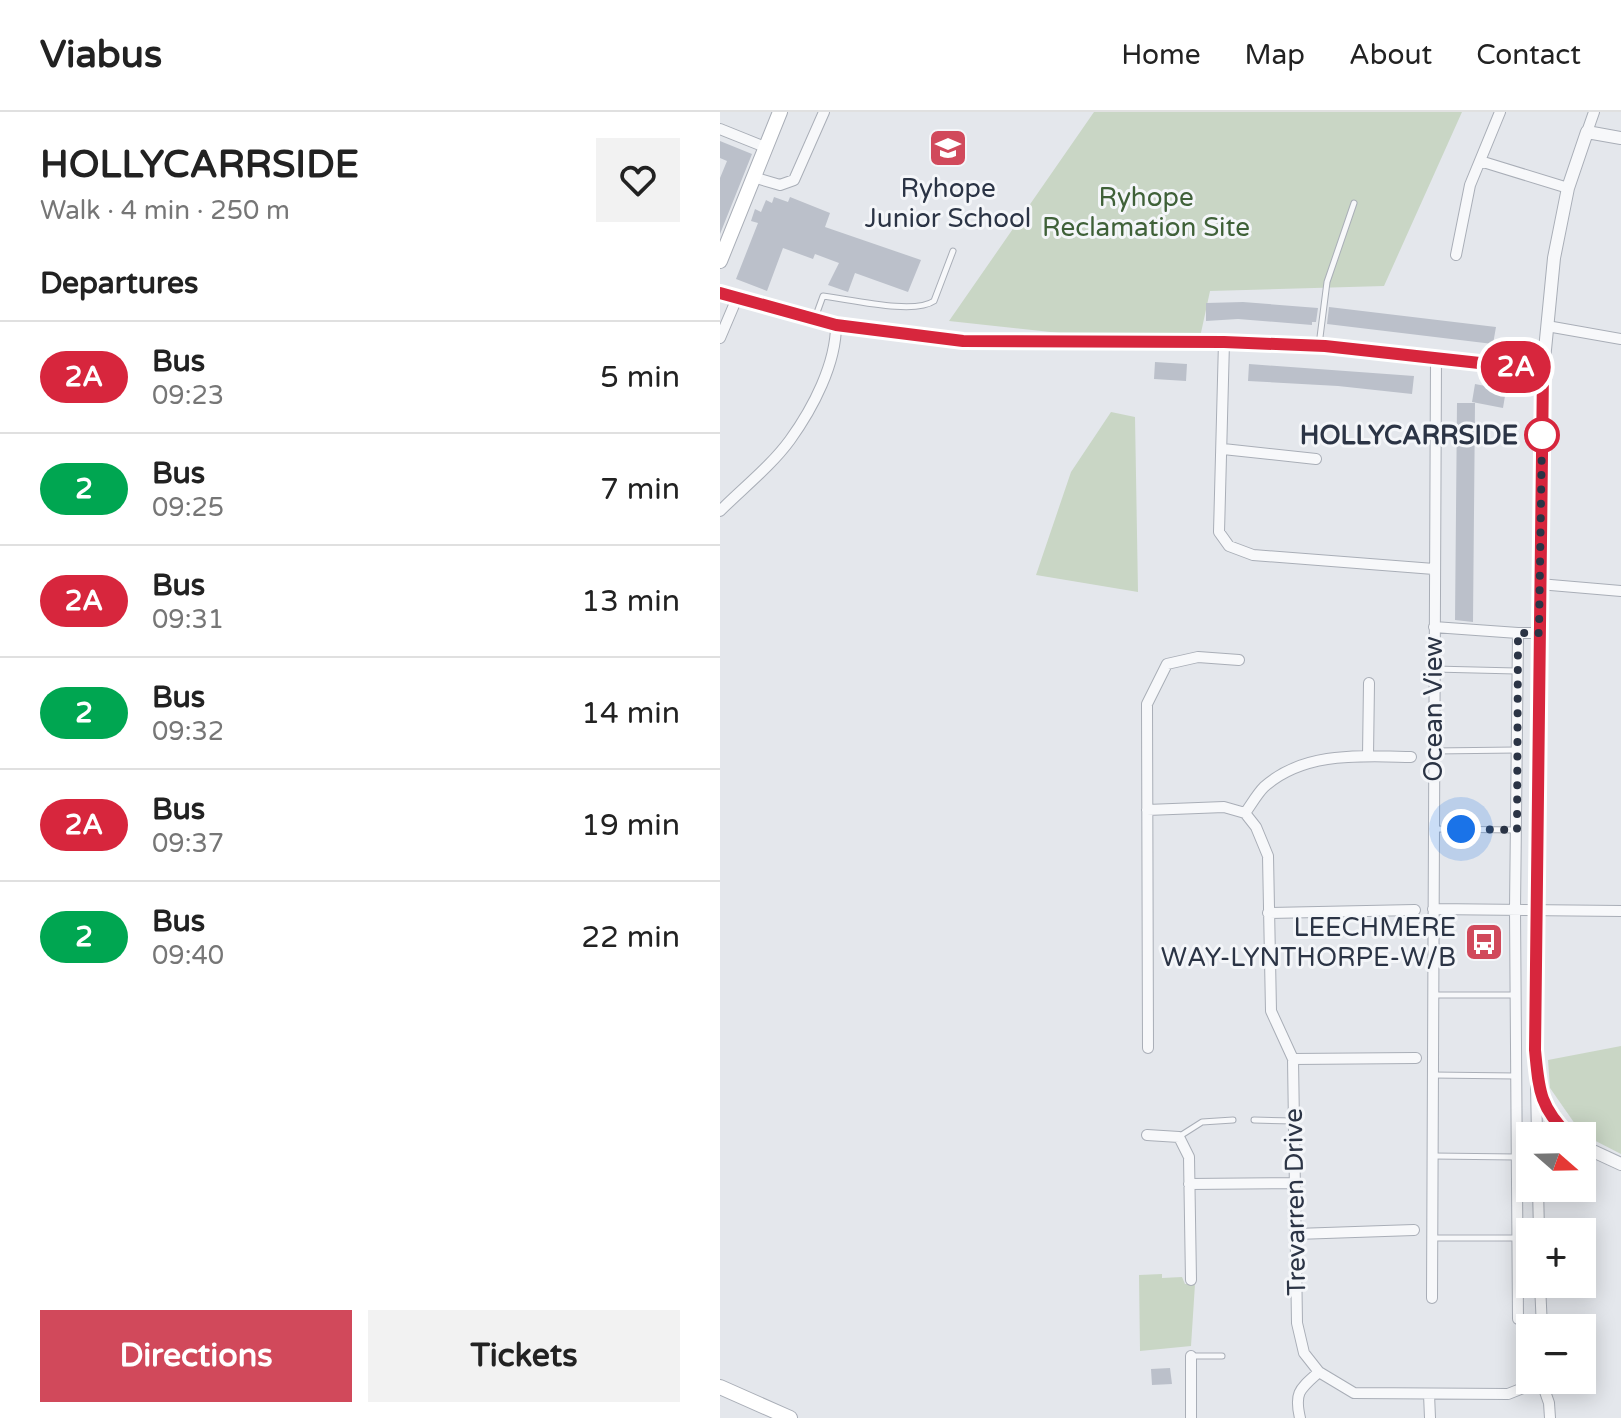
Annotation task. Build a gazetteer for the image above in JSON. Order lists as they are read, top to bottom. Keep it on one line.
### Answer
{"streets":{"street":["Ocean View","Trevarren Drive"]},"parks":["Ryhope Reclamation Site"],"places":{"school or university":["Ryhope Junior School"],"other":["HOLLYCARRSIDE"],"bus stop":["LEECHMERE WAY-LYNTHORPE-W/B"]},"lines":["bus line 2A"],"north":"right","page":{"header":"Viabus","nav":["Home","Map","About","Contact"],"heading":[["HOLLYCARRSIDE","Walk · 4 min · 250 m"],"Departures"],"on_map":"2A","list":[{"mark":"2A","name":"Bus","note":"09:23","value":"5 min"},{"mark":"2","name":"Bus","note":"09:25","value":"7 min"},{"mark":"2A","name":"Bus","note":"09:31","value":"13 min"},{"mark":"2","name":"Bus","note":"09:32","value":"14 min"},{"mark":"2A","name":"Bus","note":"09:37","value":"19 min"},{"mark":"2","name":"Bus","note":"09:40","value":"22 min"}],"map_buttons":["+","−"],"buttons":["Directions","Tickets"]}}
